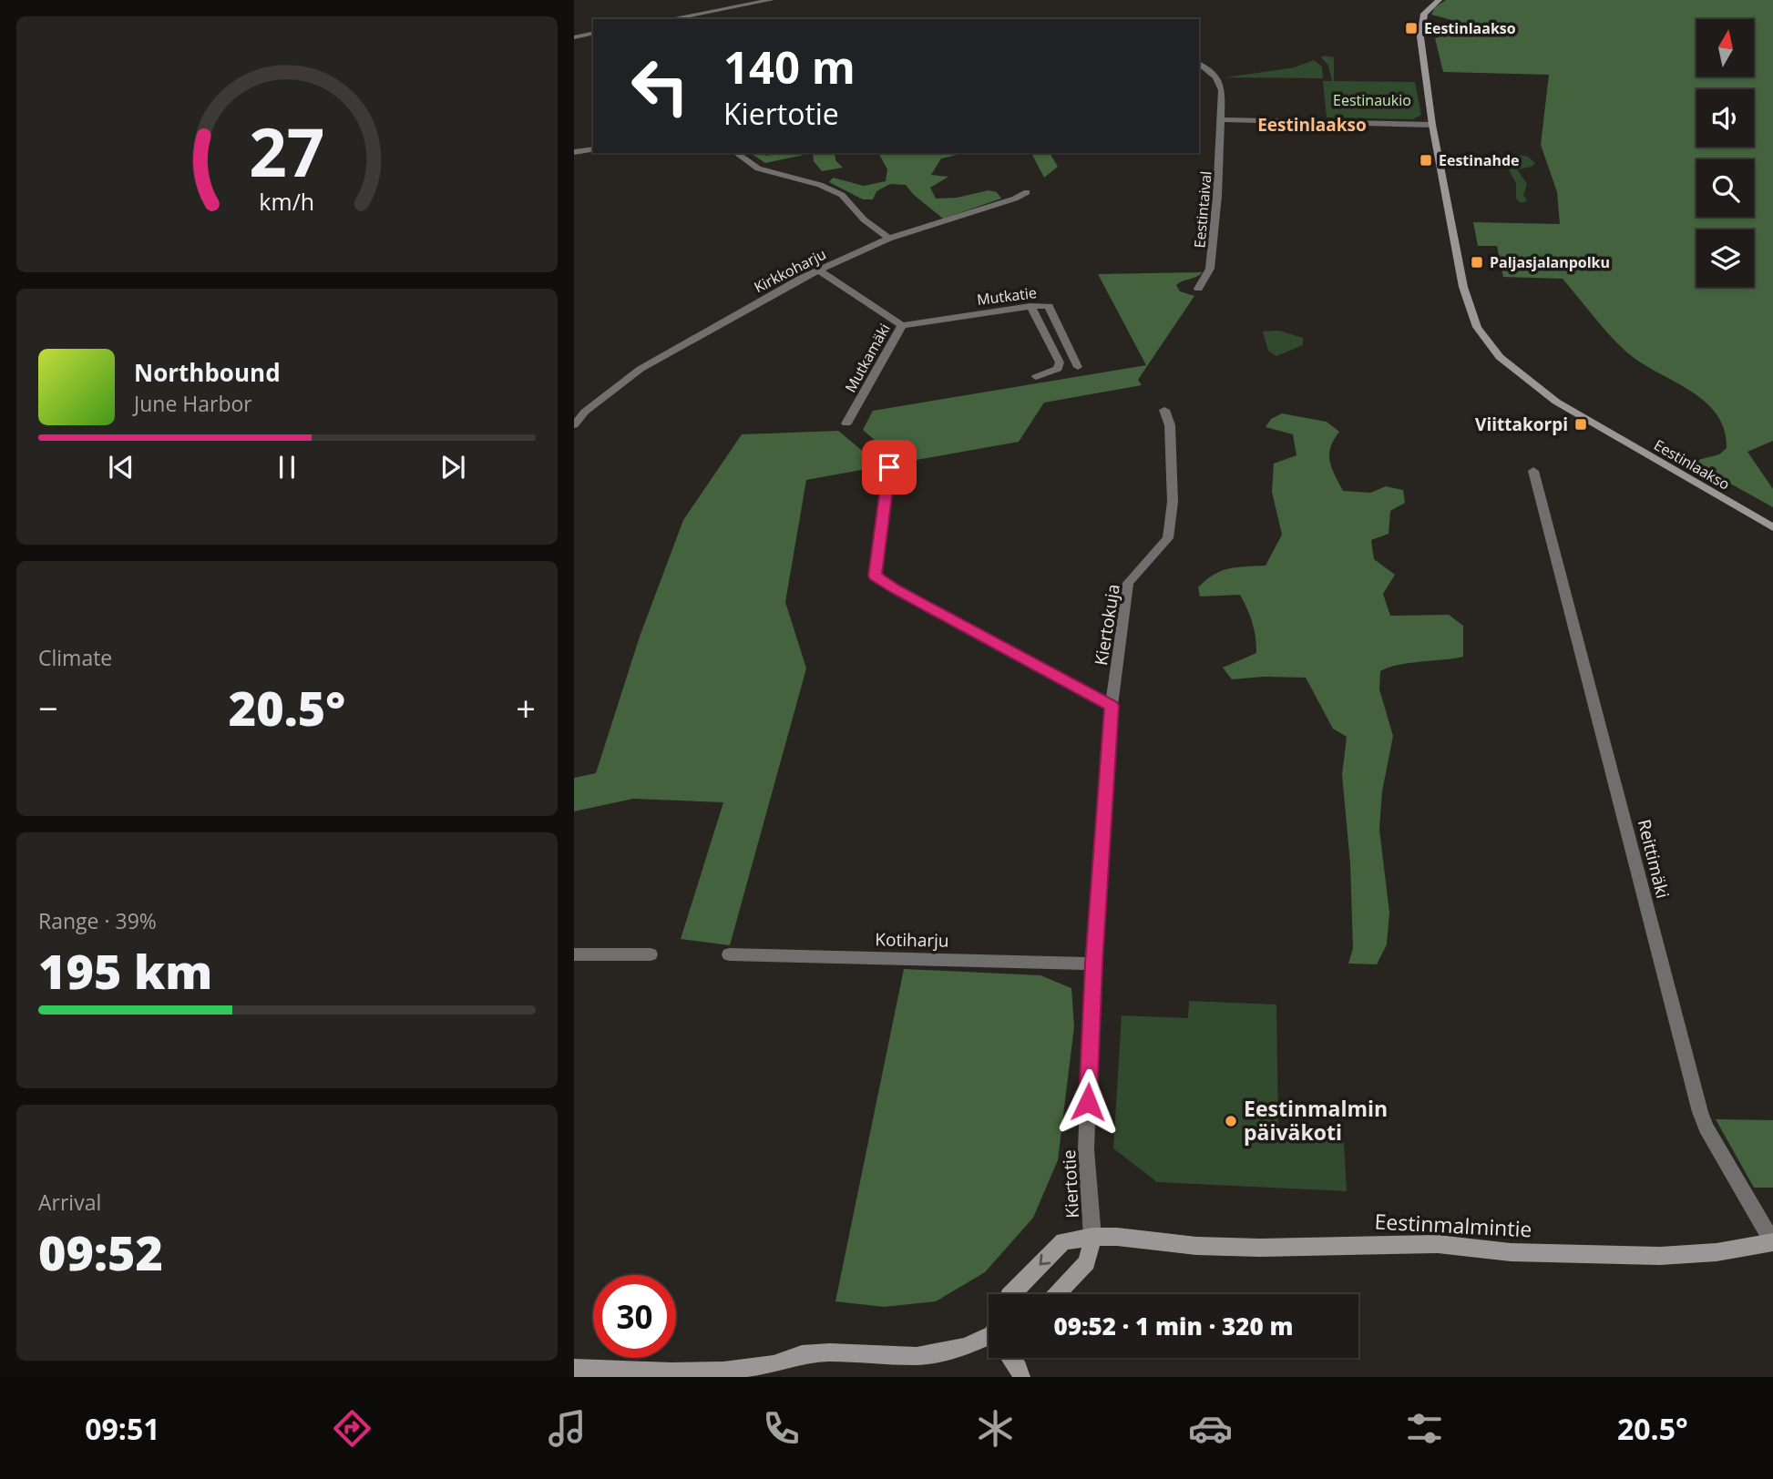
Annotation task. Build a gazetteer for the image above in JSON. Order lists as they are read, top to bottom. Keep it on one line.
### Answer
{"streets":{"street":["Eestintaival","Kirkkoharju","Mutkatie","Mutkamäki","Eestinlaakso","Kiertokuja","Reittimäki","Kotiharju","Kiertotie","Eestinmalmintie"]},"crossings":[["Kirkkoharju","Mutkamäki"],["Mutkatie","Mutkamäki"],["Kiertokuja","Kiertotie"],["Reittimäki","Eestinmalmintie"],["Kotiharju","Kiertotie"],["Kiertotie","Eestinmalmintie"]],"districts":["Eestinlaakso"],"parks":["Eestinaukio"],"places":{"transit":["Eestinlaakso","Eestinahde","Paljasjalanpolku","Viittakorpi"],"other":["Eestinmalmin päiväkoti"]},"north":"top","page":{"turn":["140 m","Kiertotie"],"song":["Northbound","June Harbor"],"tile":["Climate",["Range · 39%","195 km"],["Arrival","09:52"]],"heat":["−","20.5°","+"],"limit":"30","trip":"09:52 · 1 min · 320 m","tabs":["09:51","20.5°"],"gauge":["27","km/h"]}}
